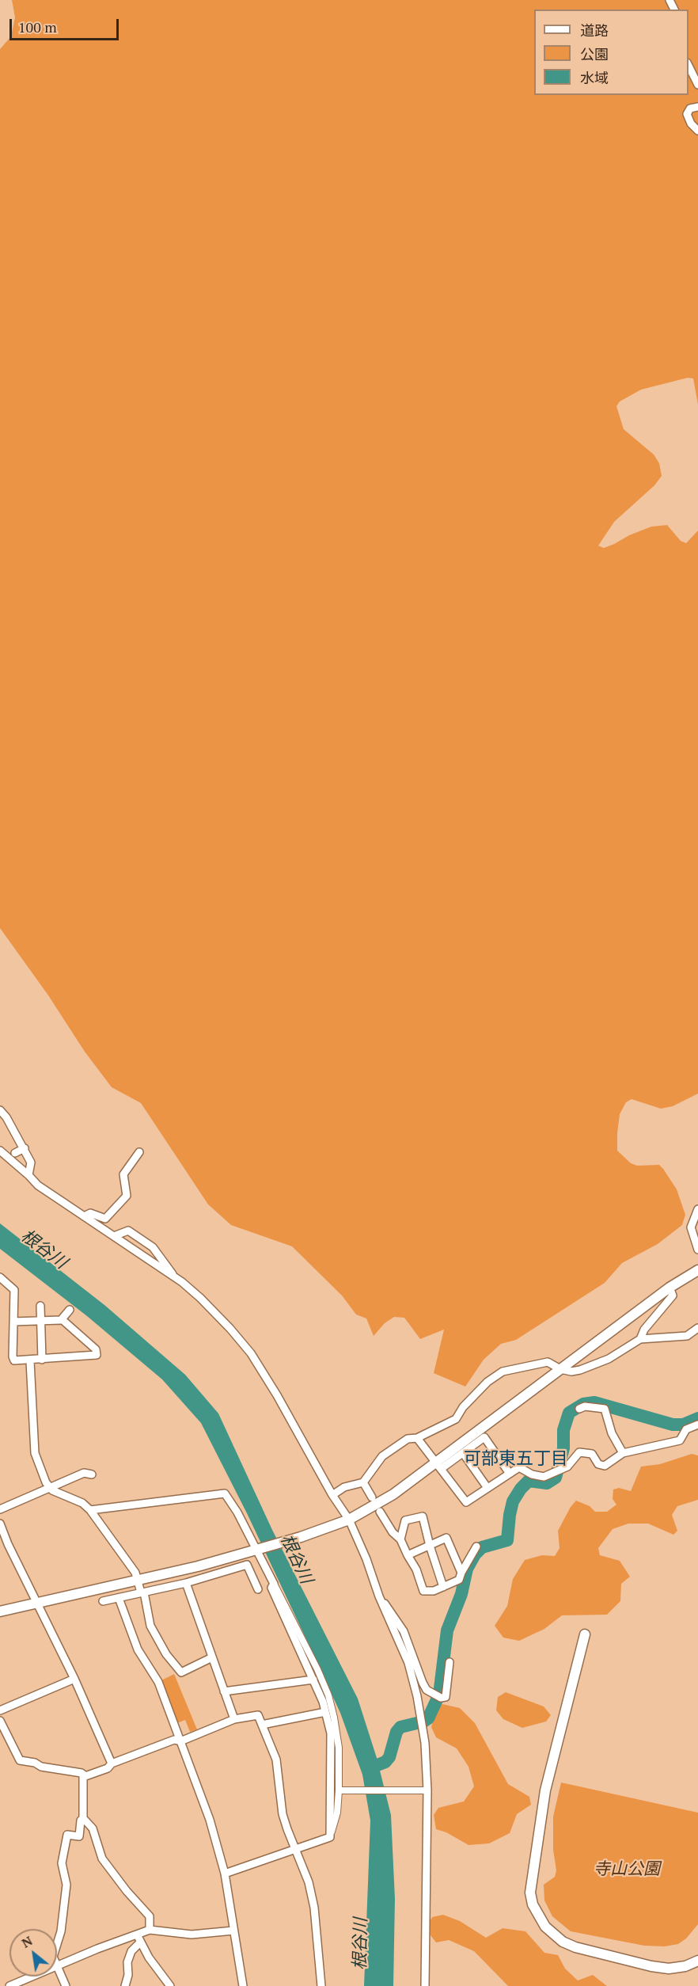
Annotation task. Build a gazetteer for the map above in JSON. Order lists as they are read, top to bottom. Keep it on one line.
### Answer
{"districts":["可部東五丁目"],"water":["根谷川"],"parks":["寺山公園"],"legend":["道路","公園","水域"],"scale_bar":"100 m","north":"top left"}
